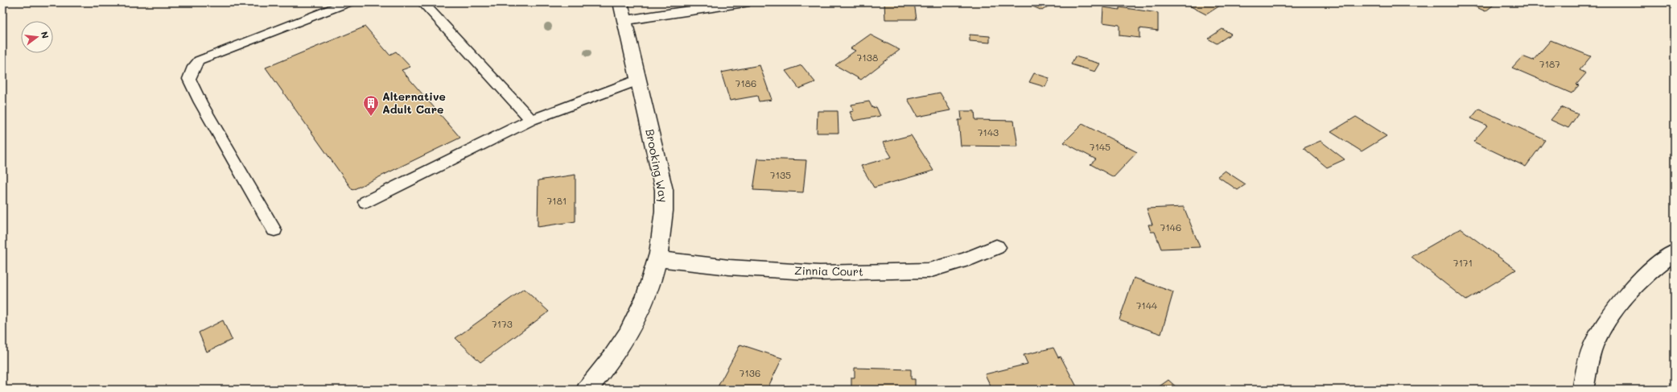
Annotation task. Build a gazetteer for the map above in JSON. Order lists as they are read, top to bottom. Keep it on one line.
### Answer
{"streets":{"street":["Brooking Way","Zinnia Court"]},"crossings":[["Brooking Way","Zinnia Court"]],"places":{"building":["Alternative Adult Care"]},"house_numbers":["7138","7187","7186","7143","7145","7135","7181","7146","7171","7144","7173","7136"],"north":"right"}
